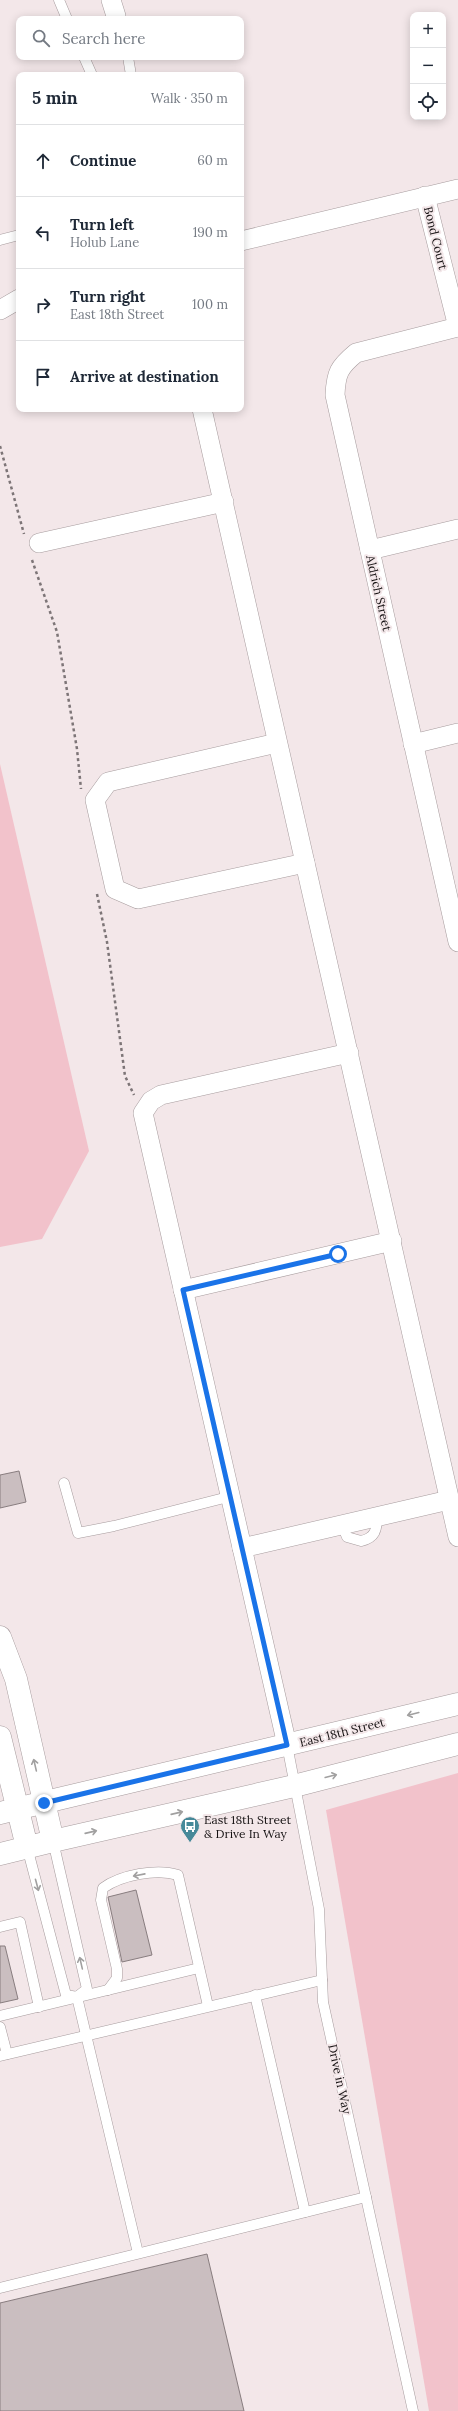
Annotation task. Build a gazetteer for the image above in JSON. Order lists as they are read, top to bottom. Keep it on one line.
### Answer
{"streets":{"main road":["East 18th Street"],"street":["Bond Court","Aldrich Street"],"lane":["Drive in Way"]},"crossings":[["Bond Court","Aldrich Street"],["East 18th Street","Drive in Way"]],"places":{"bus stop":["East 18th Street & Drive In Way"]},"page":{"map_buttons":["+","−"],"search":"Search here","heading":["5 min","Walk · 350 m"],"list":[["Continue","60 m"],["Turn left","Holub Lane","190 m"],["Turn right","East 18th Street","100 m"],"Arrive at destination"]}}
